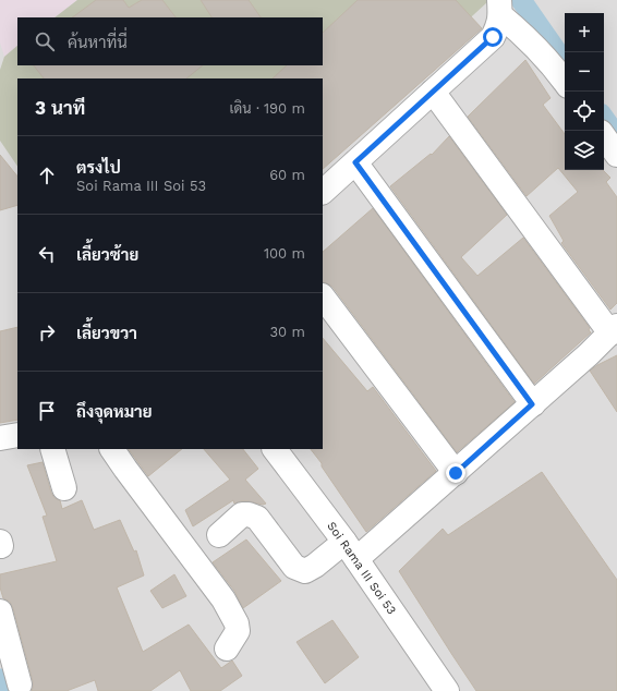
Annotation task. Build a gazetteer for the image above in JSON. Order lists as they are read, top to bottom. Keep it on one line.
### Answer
{"streets":{"street":["Soi Rama III Soi 53"]},"page":{"map_buttons":["+","−"],"search":"ค้นหาที่นี่","heading":["3 นาที","เดิน · 190 m"],"list":[["ตรงไป","Soi Rama III Soi 53","60 m"],["เลี้ยวซ้าย","100 m"],["เลี้ยวขวา","30 m"],"ถึงจุดหมาย"]}}
